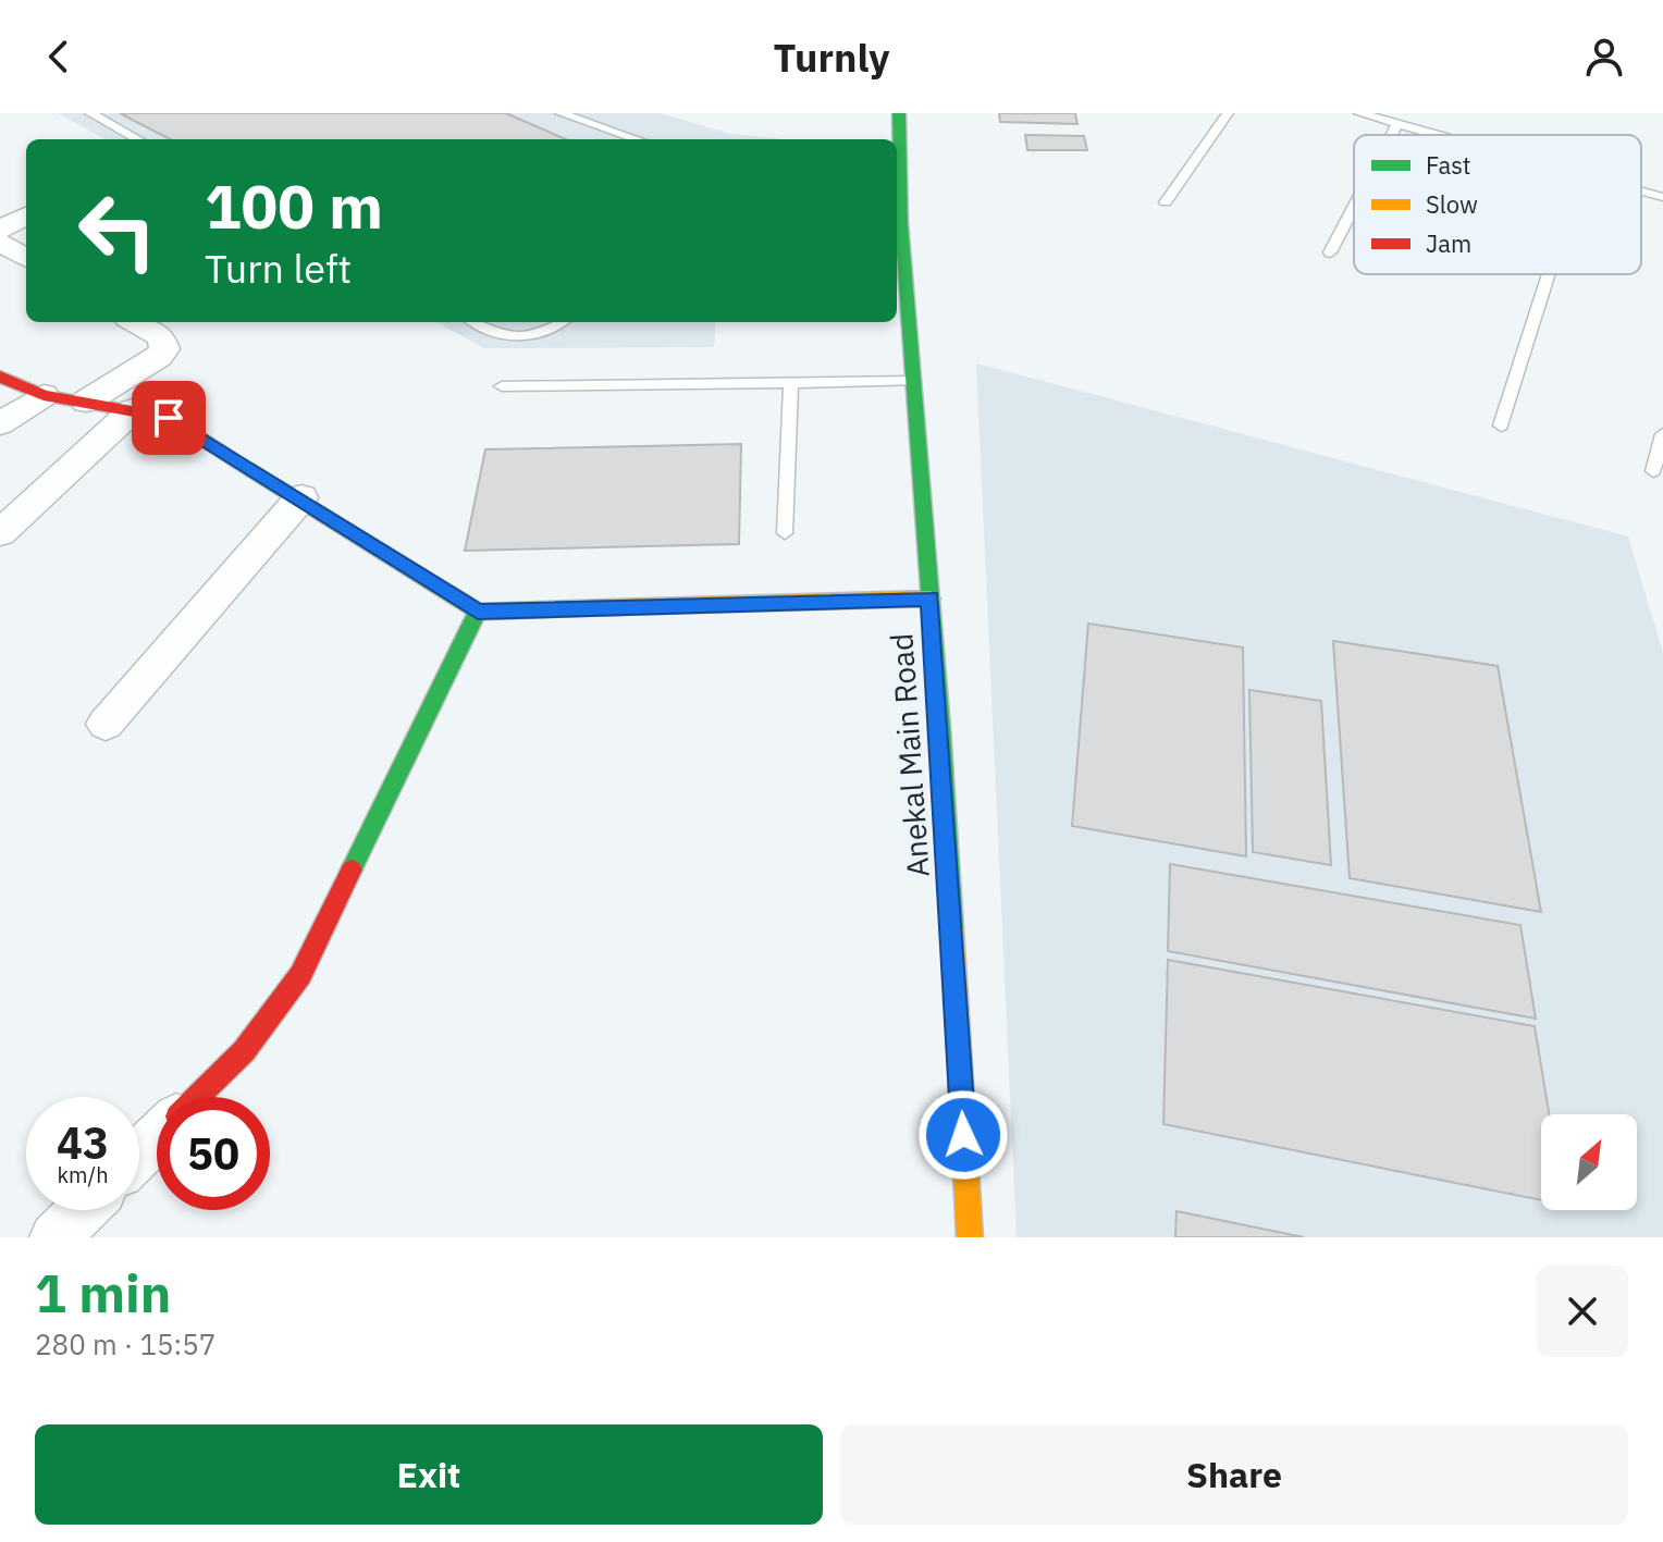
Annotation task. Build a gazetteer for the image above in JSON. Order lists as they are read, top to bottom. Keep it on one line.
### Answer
{"streets":{"street":["Anekal Main Road"]},"legend":["Fast","Slow","Jam"],"north":"top right","page":{"header":"Turnly","turn":["100 m","Turn left"],"speed":"43 km/h","limit":"50","heading":["1 min","280 m · 15:57"],"buttons":["Exit","Share"]}}
